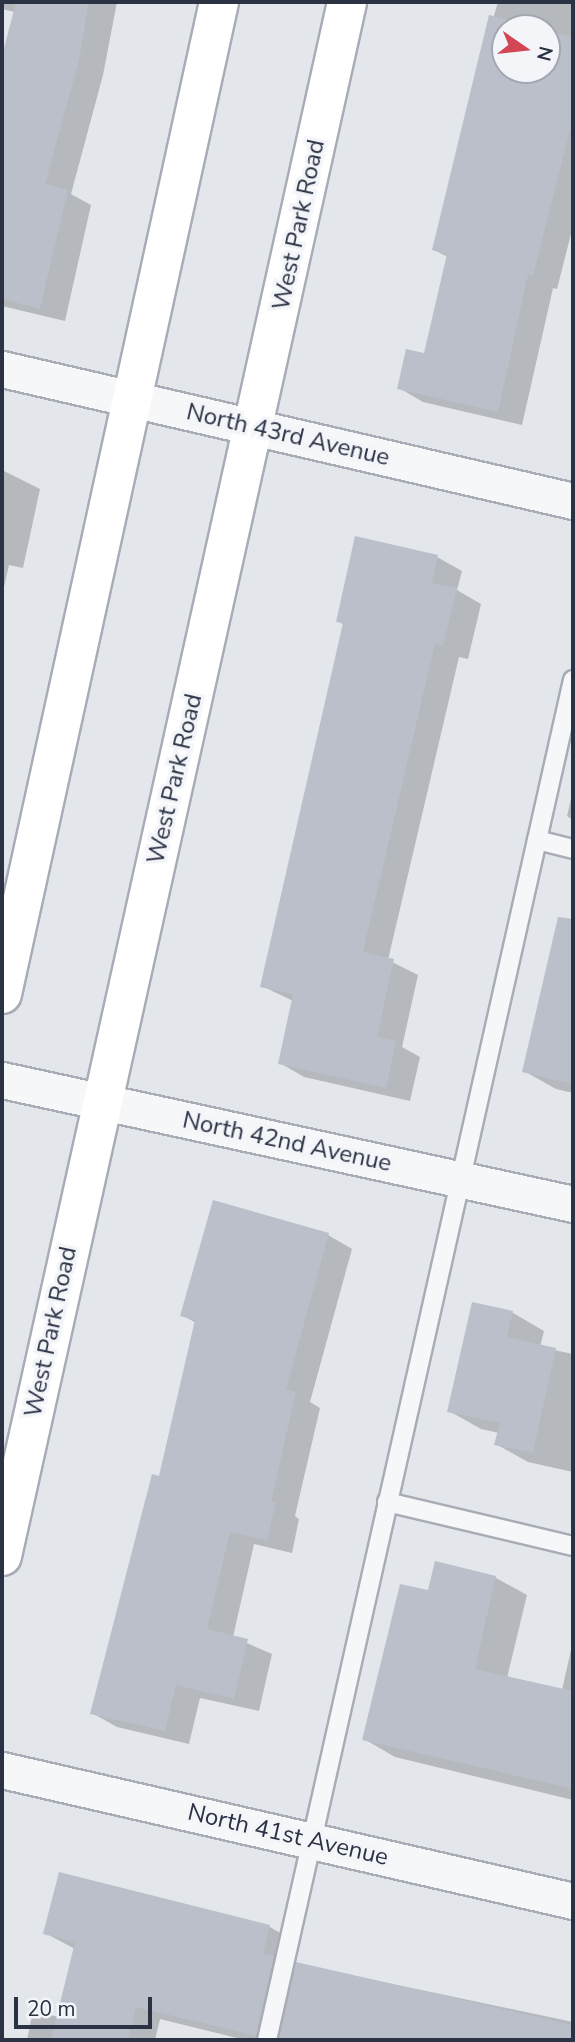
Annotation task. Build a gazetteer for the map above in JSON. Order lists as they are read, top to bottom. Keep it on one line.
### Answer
{"streets":{"street":["West Park Road","North 43rd Avenue","North 42nd Avenue","North 41st Avenue"]},"crossings":[["West Park Road","North 43rd Avenue"],["West Park Road","North 42nd Avenue"]],"scale_bar":"20 m","north":"right"}
